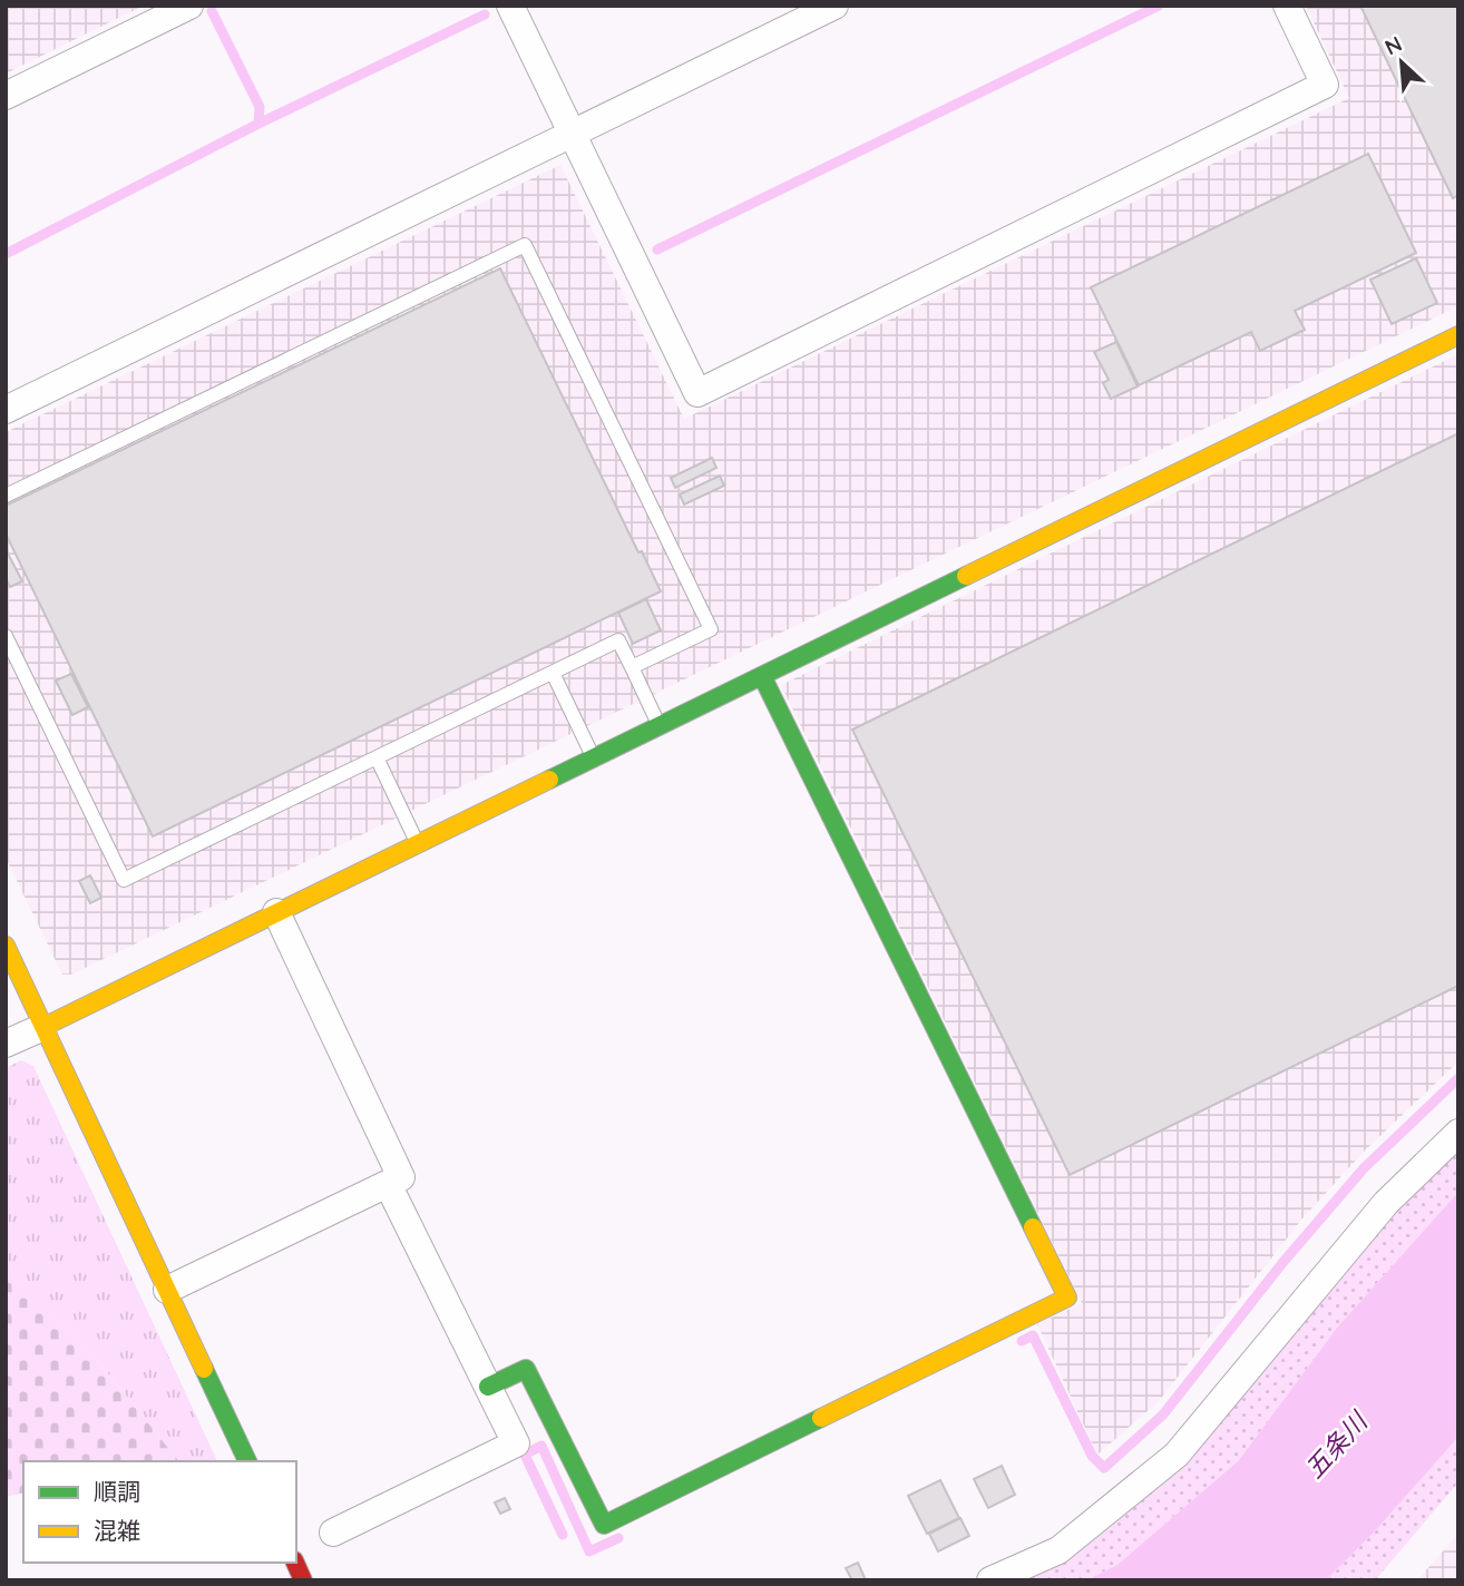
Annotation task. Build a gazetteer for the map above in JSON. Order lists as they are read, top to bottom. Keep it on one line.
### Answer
{"water":["五条川"],"legend":["順調","混雑"],"north":"top left"}
